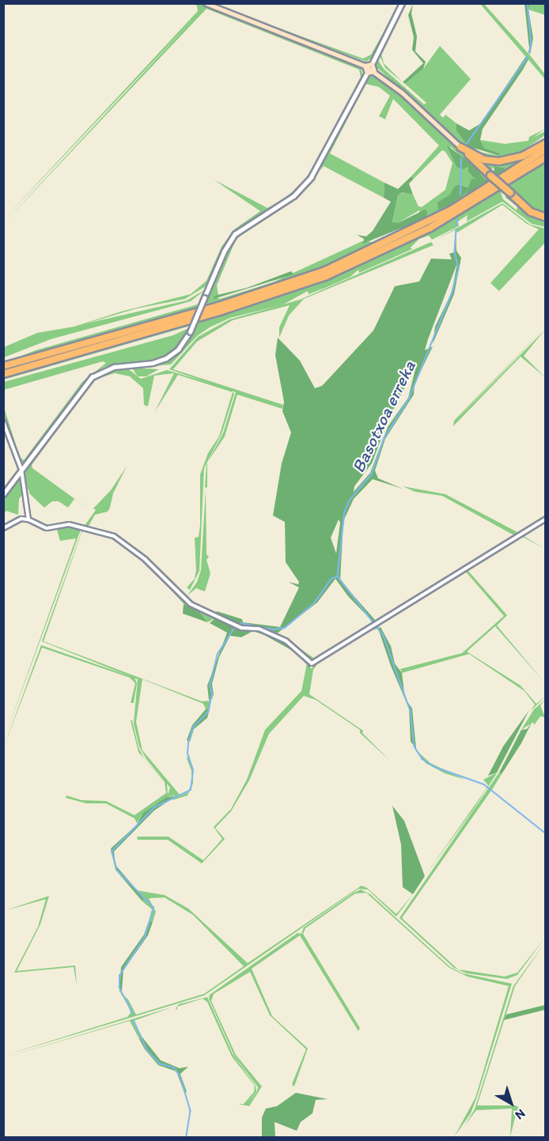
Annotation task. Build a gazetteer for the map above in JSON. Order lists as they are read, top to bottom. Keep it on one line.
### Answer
{"water":["Basotxoa erreka"],"north":"bottom right"}
